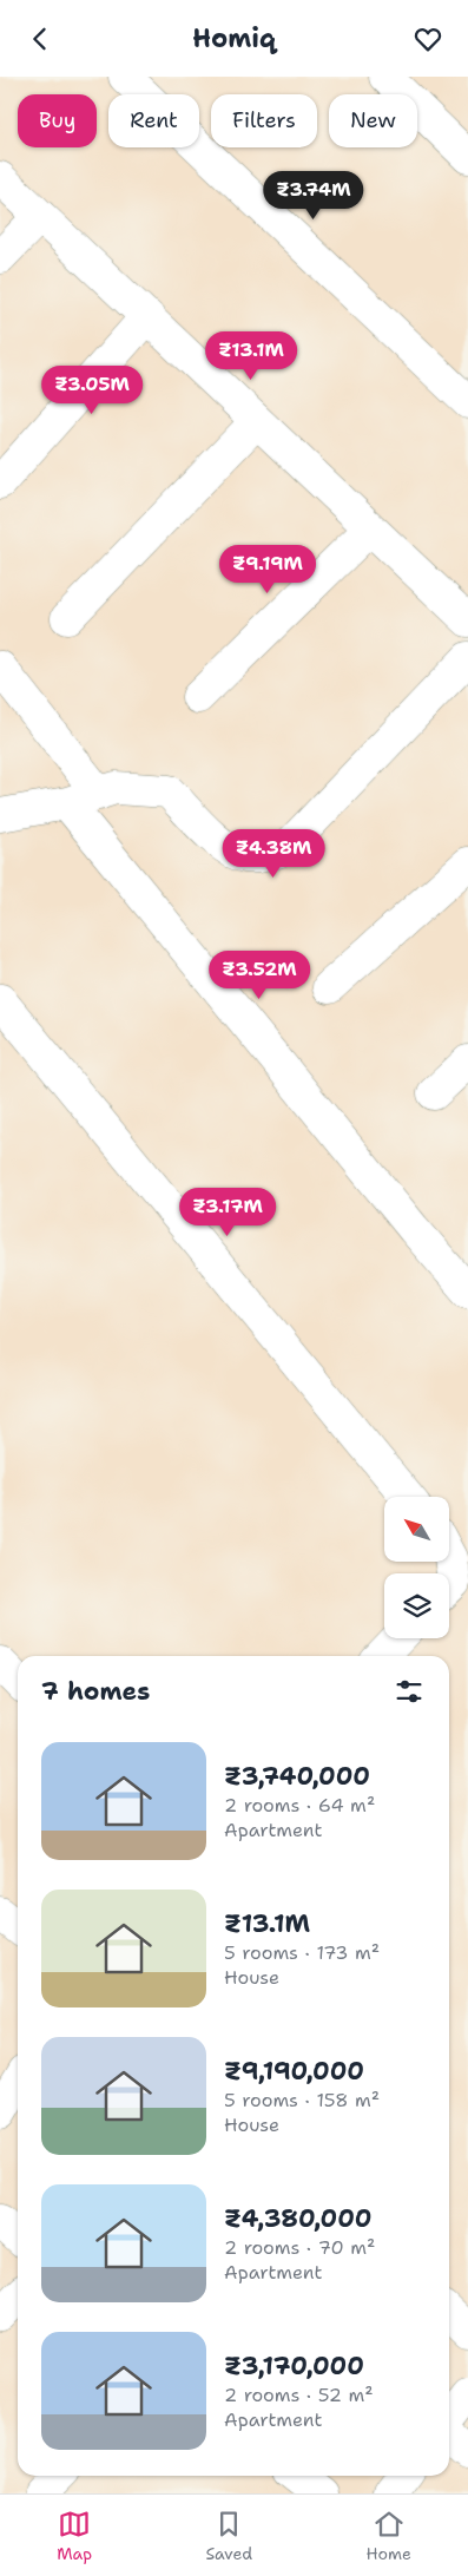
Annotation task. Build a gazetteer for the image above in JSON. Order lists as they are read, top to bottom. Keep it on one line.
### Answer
{"north":"top left","page":{"header":"Homiq","chip":["Buy","Rent","Filters","New"],"price":["₹3.74M","₹13.1M","₹3.05M","₹9.19M","₹4.38M","₹3.52M","₹3.17M"],"heading":"7 homes","list":[{"name":"₹3,740,000","note":"2 rooms · 64 m² · Apartment"},{"name":"₹13.1M","note":"5 rooms · 173 m² · House"},{"name":"₹9,190,000","note":"5 rooms · 158 m² · House"},{"name":"₹4,380,000","note":"2 rooms · 70 m² · Apartment"},{"name":"₹3,170,000","note":"2 rooms · 52 m² · Apartment"}],"tabs":["Map","Saved","Home"]}}
